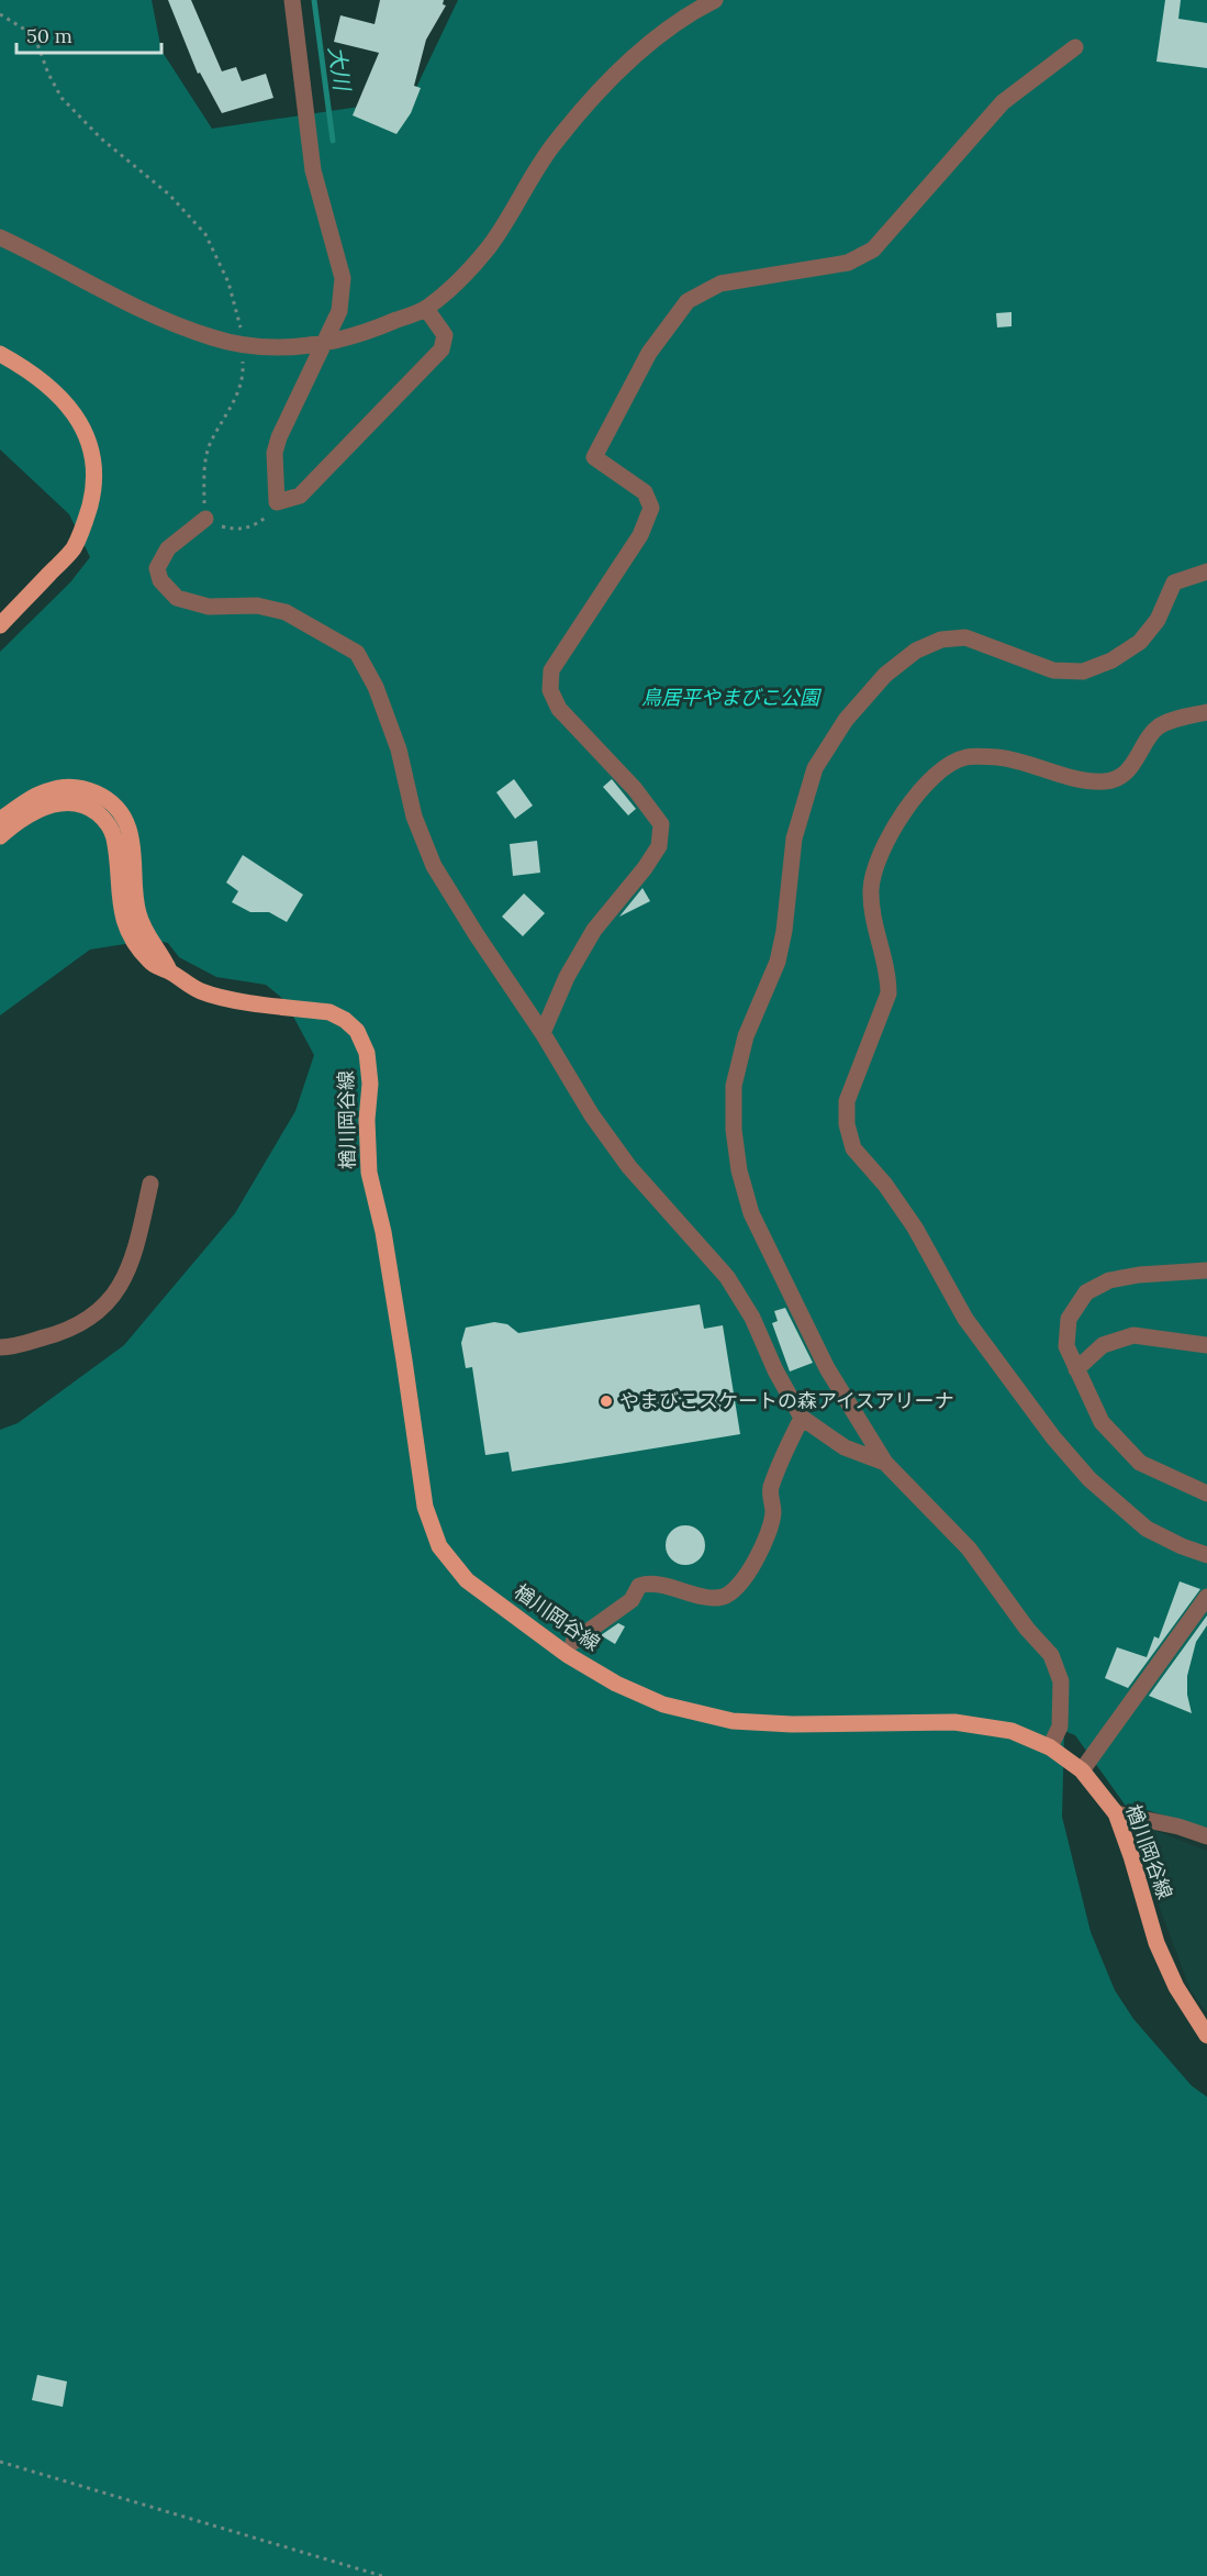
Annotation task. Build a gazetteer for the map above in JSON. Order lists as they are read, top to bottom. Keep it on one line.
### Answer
{"streets":{"main road":["楢川岡谷線"]},"water":["大川"],"parks":["鳥居平やまびこ公園"],"places":["やまびこスケートの森アイスアリーナ"],"scale_bar":"50 m"}
